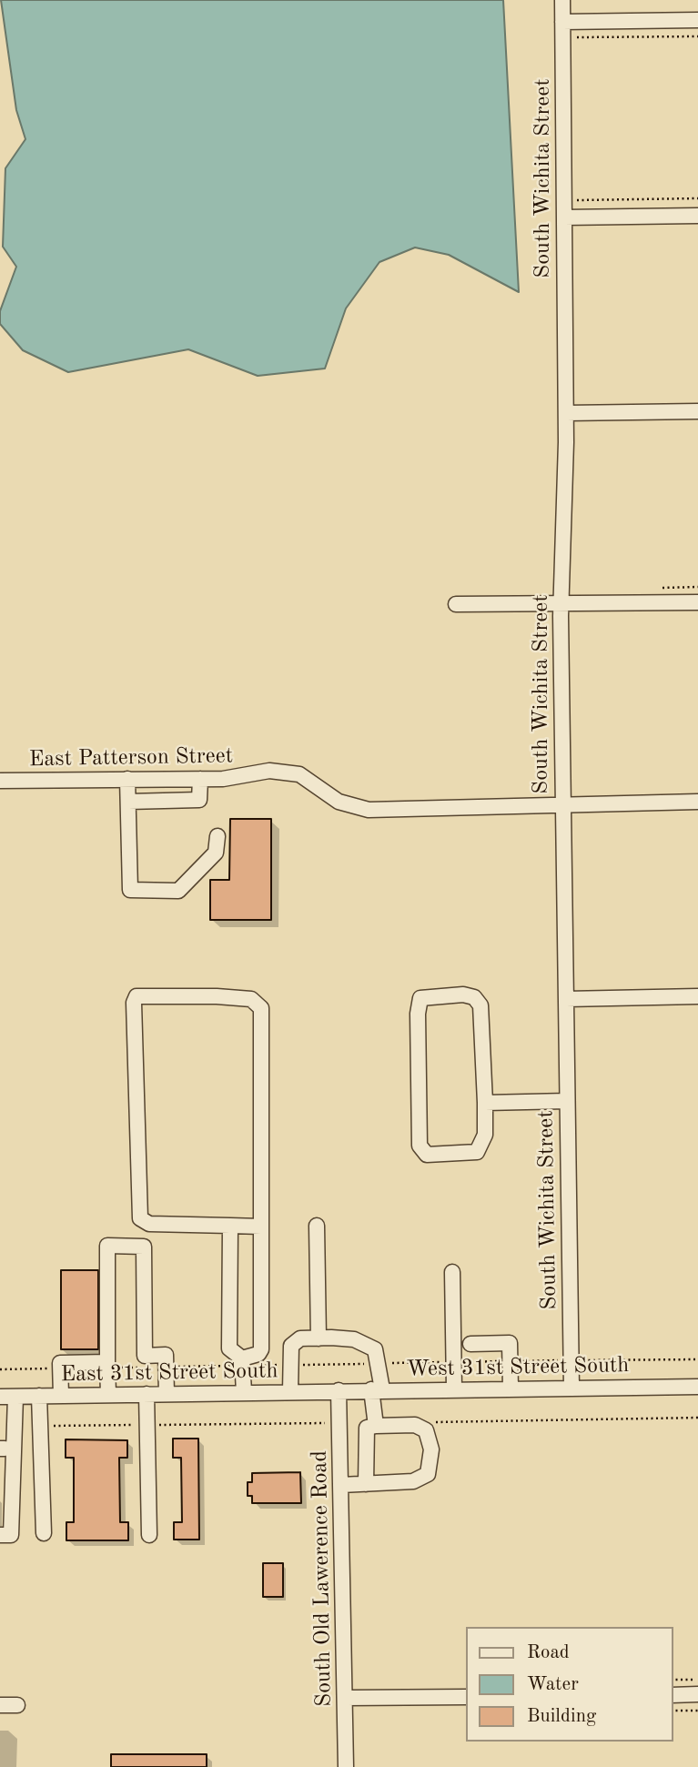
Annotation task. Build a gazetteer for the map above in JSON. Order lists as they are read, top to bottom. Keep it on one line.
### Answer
{"streets":{"street":["South Wichita Street","East Patterson Street","West 31st Street South","East 31st Street South","South Old Lawerence Road"]},"crossings":[["South Wichita Street","East Patterson Street"],["South Wichita Street","West 31st Street South"],["West 31st Street South","East 31st Street South"],["West 31st Street South","South Old Lawerence Road"],["East 31st Street South","South Old Lawerence Road"]],"legend":["Road","Water","Building"]}
